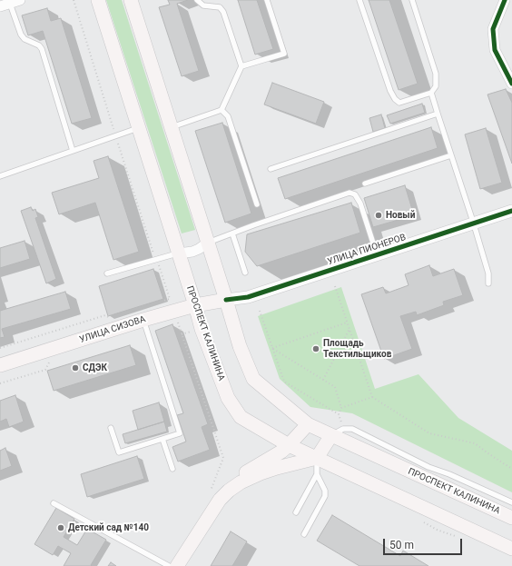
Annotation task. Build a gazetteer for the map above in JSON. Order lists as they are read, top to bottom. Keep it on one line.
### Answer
{"streets":{"main road":["УЛИЦА СИЗОВА","ПРОСПЕКТ КАЛИНИНА"],"street":["УЛИЦА ПИОНЕРОВ"]},"crossings":[["УЛИЦА ПИОНЕРОВ","УЛИЦА СИЗОВА"],["УЛИЦА ПИОНЕРОВ","ПРОСПЕКТ КАЛИНИНА"],["УЛИЦА СИЗОВА","ПРОСПЕКТ КАЛИНИНА"]],"places":["Новый","Площадь Текстильщиков","СДЭК","Детский сад №140"],"scale_bar":"50 m"}
